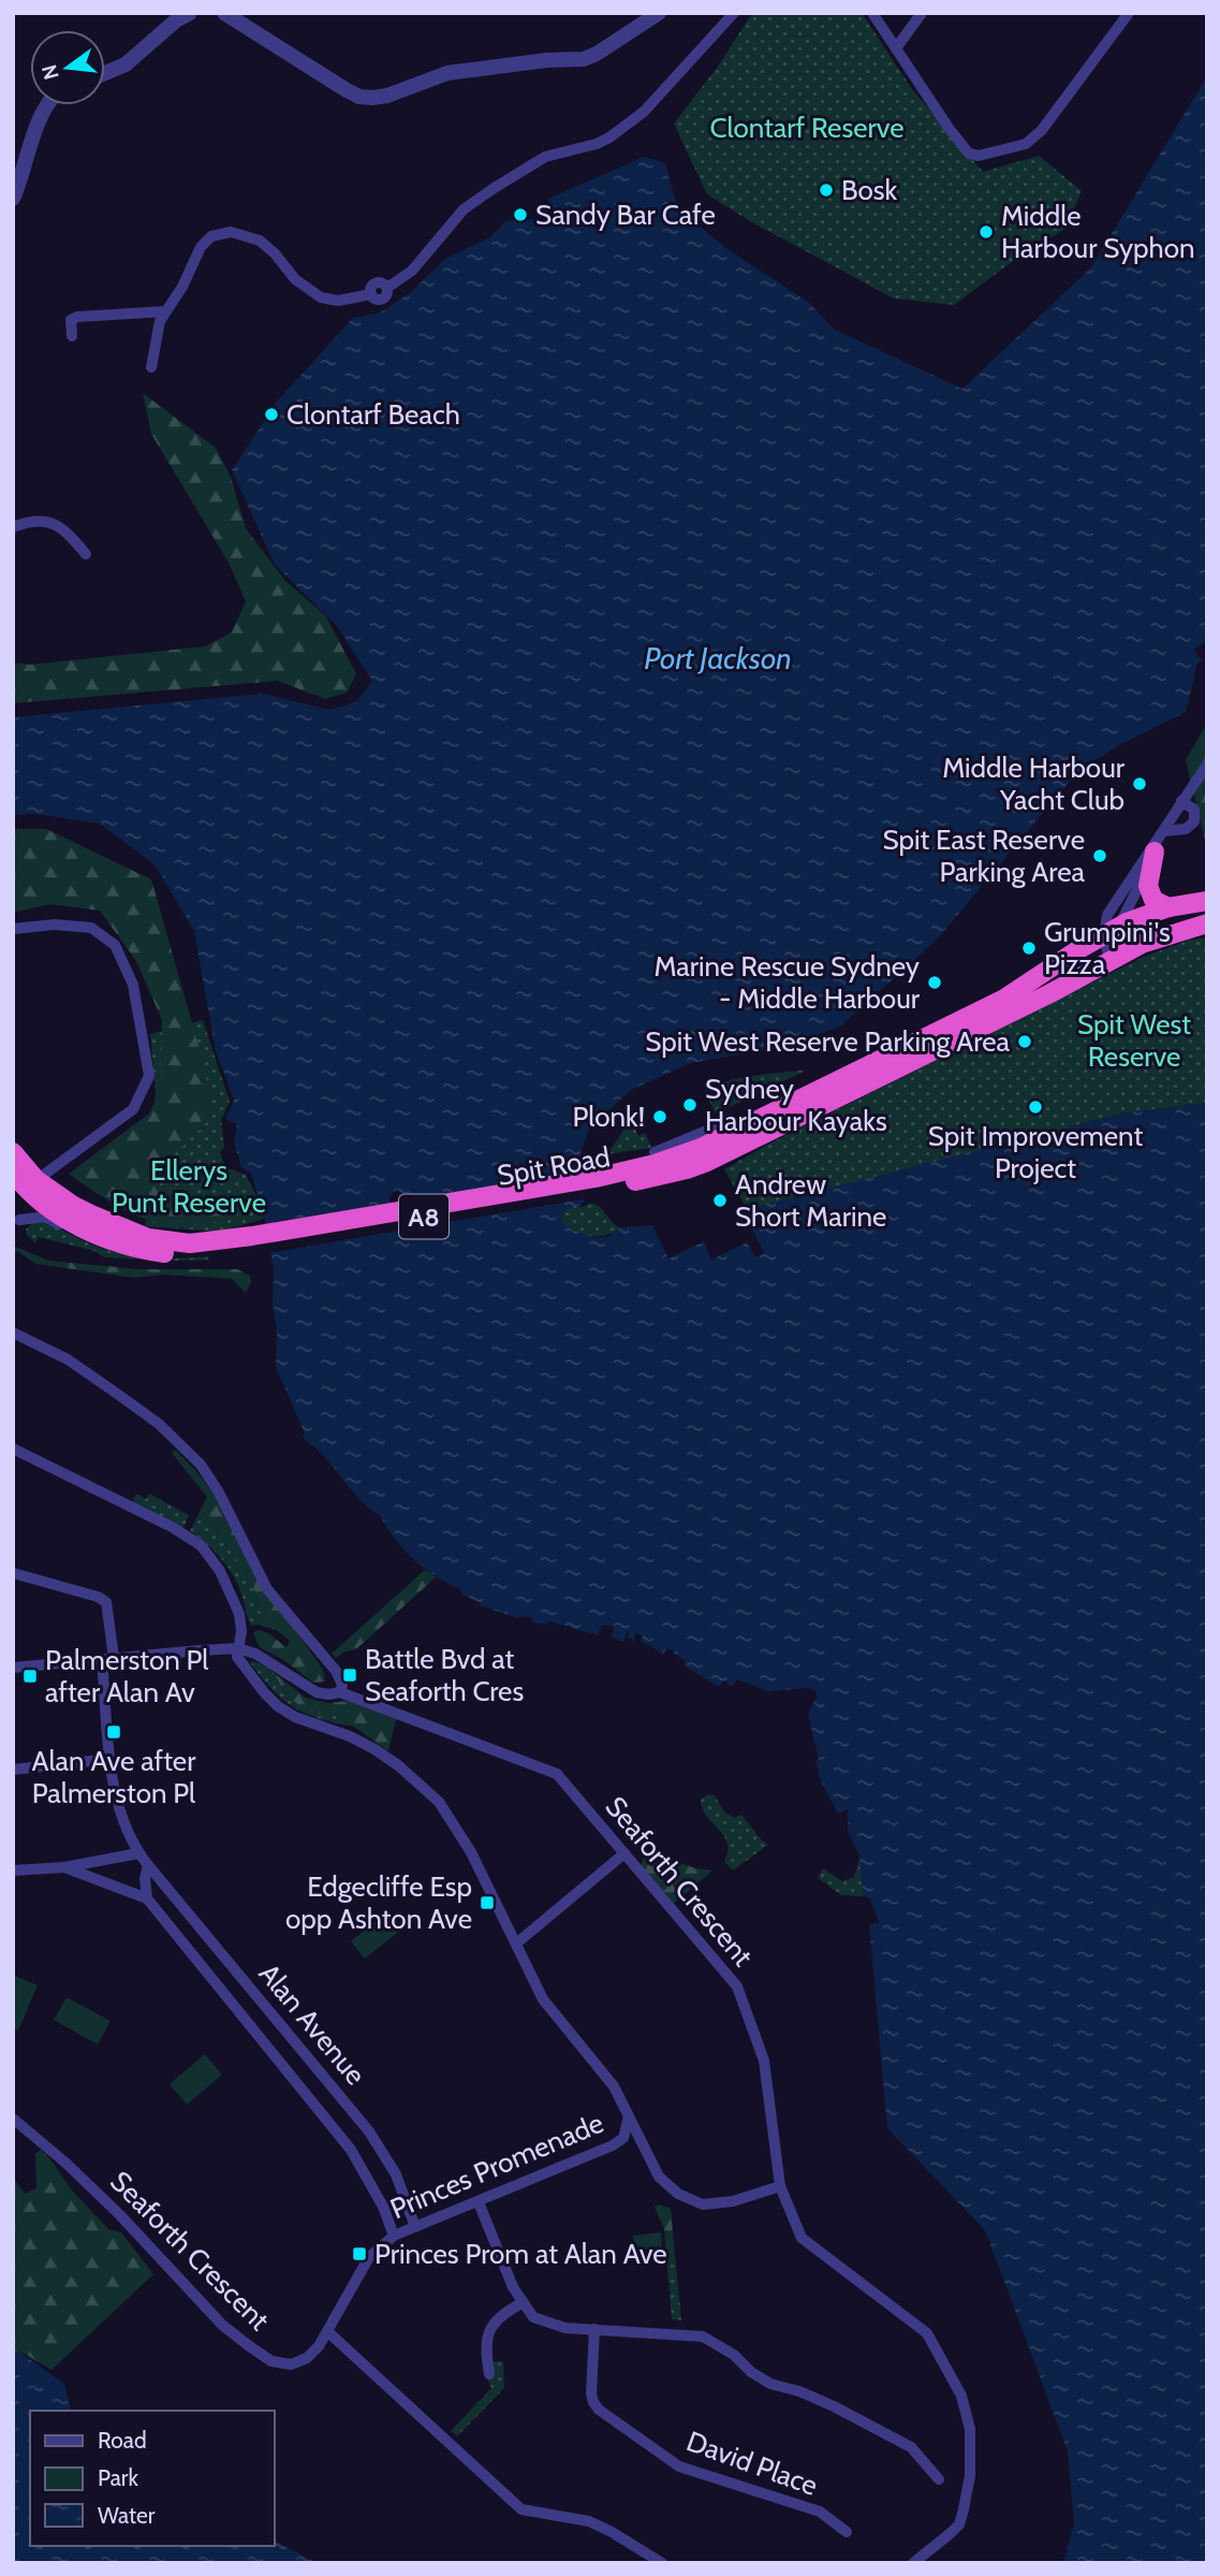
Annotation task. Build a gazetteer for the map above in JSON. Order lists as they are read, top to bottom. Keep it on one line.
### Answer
{"streets":{"highway":["Spit Road","A8"],"street":["Seaforth Crescent","Alan Avenue","Princes Promenade","David Place"]},"crossings":[["Spit Road","A8"],["Seaforth Crescent","Princes Promenade"],["Alan Avenue","Princes Promenade"]],"water":["Port Jackson"],"parks":["Clontarf Reserve","Spit West Reserve","Ellerys Punt Reserve"],"places":{"other":["Bosk","Sandy Bar Cafe","Middle Harbour Syphon","Clontarf Beach","Middle Harbour Yacht Club","Spit East Reserve Parking Area","Grumpini's Pizza","Marine Rescue Sydney - Middle Harbour","Spit West Reserve Parking Area","Sydney Harbour Kayaks","Spit Improvement Project","Plonk!","Andrew Short Marine"],"transit":["Battle Bvd at Seaforth Cres","Palmerston Pl after Alan Av","Alan Ave after Palmerston Pl","Edgecliffe Esp opp Ashton Ave","Princes Prom at Alan Ave"]},"legend":["Road","Park","Water"],"north":"left"}
